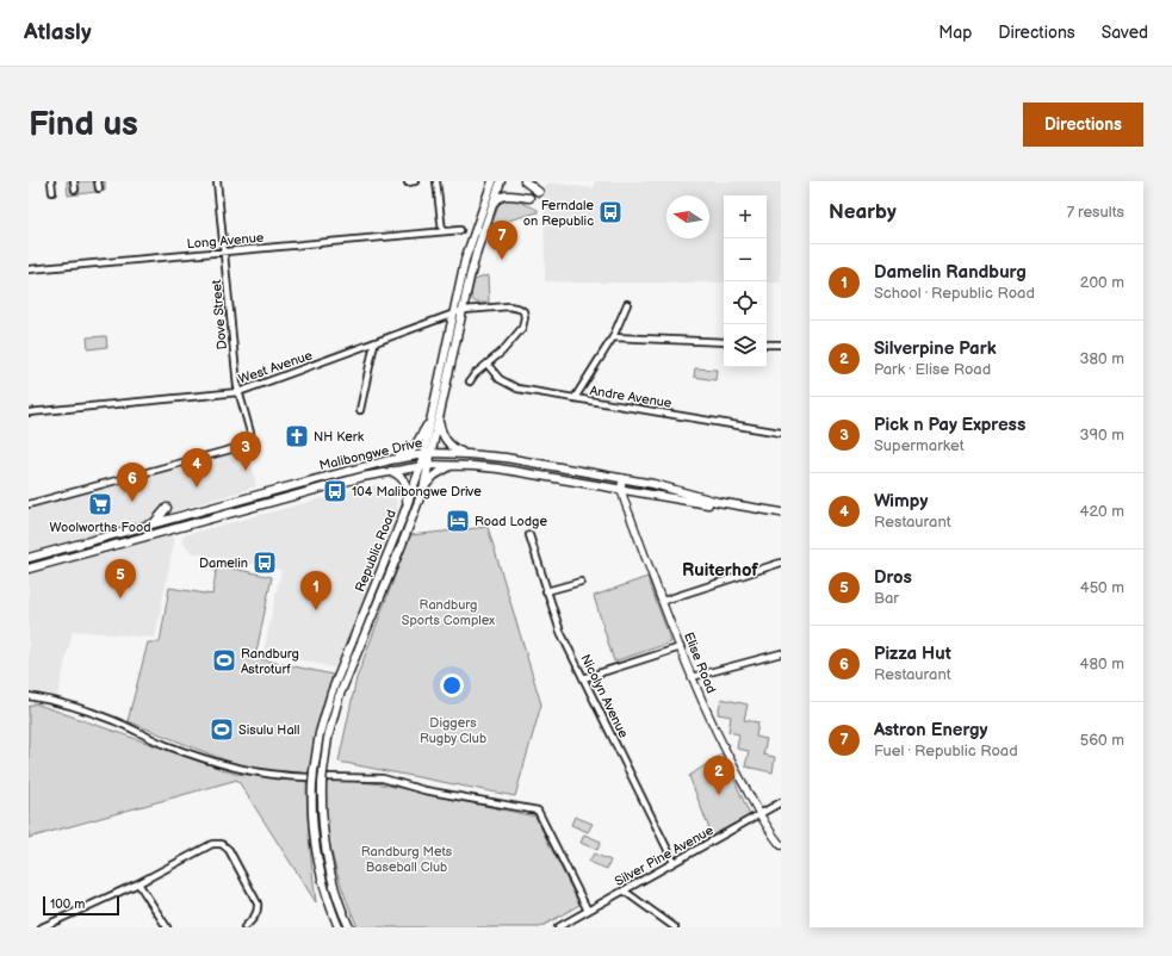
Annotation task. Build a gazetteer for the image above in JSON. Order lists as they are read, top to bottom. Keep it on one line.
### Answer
{"streets":{"main road":["Malibongwe Drive","Republic Road"],"street":["Long Avenue","Dove Street","West Avenue","Andre Avenue","Elise Road","Nicolyn Avenue","Silver Pine Avenue"]},"crossings":[["Long Avenue","Dove Street"],["Dove Street","West Avenue"],["West Avenue","Andre Avenue"],["West Avenue","Republic Road"],["Malibongwe Drive","Republic Road"],["Malibongwe Drive","Elise Road"],["Elise Road","Silver Pine Avenue"],["Nicolyn Avenue","Silver Pine Avenue"]],"districts":["Ruiterhof"],"parks":["Randburg Sports Complex","Diggers Rugby Club","Randburg Mets Baseball Club"],"places":{"bus stop":["Ferndale on Republic","104 Malibongwe Drive","Damelin"],"church":["NH Kerk"],"supermarket":["Woolworths Food"],"hotel":["Road Lodge"],"sports":["Randburg Astroturf","Sisulu Hall"]},"scale_bar":"100 m","north":"left","page":{"header":"Atlasly","nav":["Map","Directions","Saved"],"buttons":"Directions","title":"Find us","heading":["Nearby","7 results"],"map_buttons":["+","−"],"pins":["7","3","4","6","5","1","2"],"list":[{"mark":"1","name":"Damelin Randburg","note":"School · Republic Road","value":"200 m"},{"mark":"2","name":"Silverpine Park","note":"Park · Elise Road","value":"380 m"},{"mark":"3","name":"Pick n Pay Express","note":"Supermarket","value":"390 m"},{"mark":"4","name":"Wimpy","note":"Restaurant","value":"420 m"},{"mark":"5","name":"Dros","note":"Bar","value":"450 m"},{"mark":"6","name":"Pizza Hut","note":"Restaurant","value":"480 m"},{"mark":"7","name":"Astron Energy","note":"Fuel · Republic Road","value":"560 m"}],"scale":"100 m"}}
